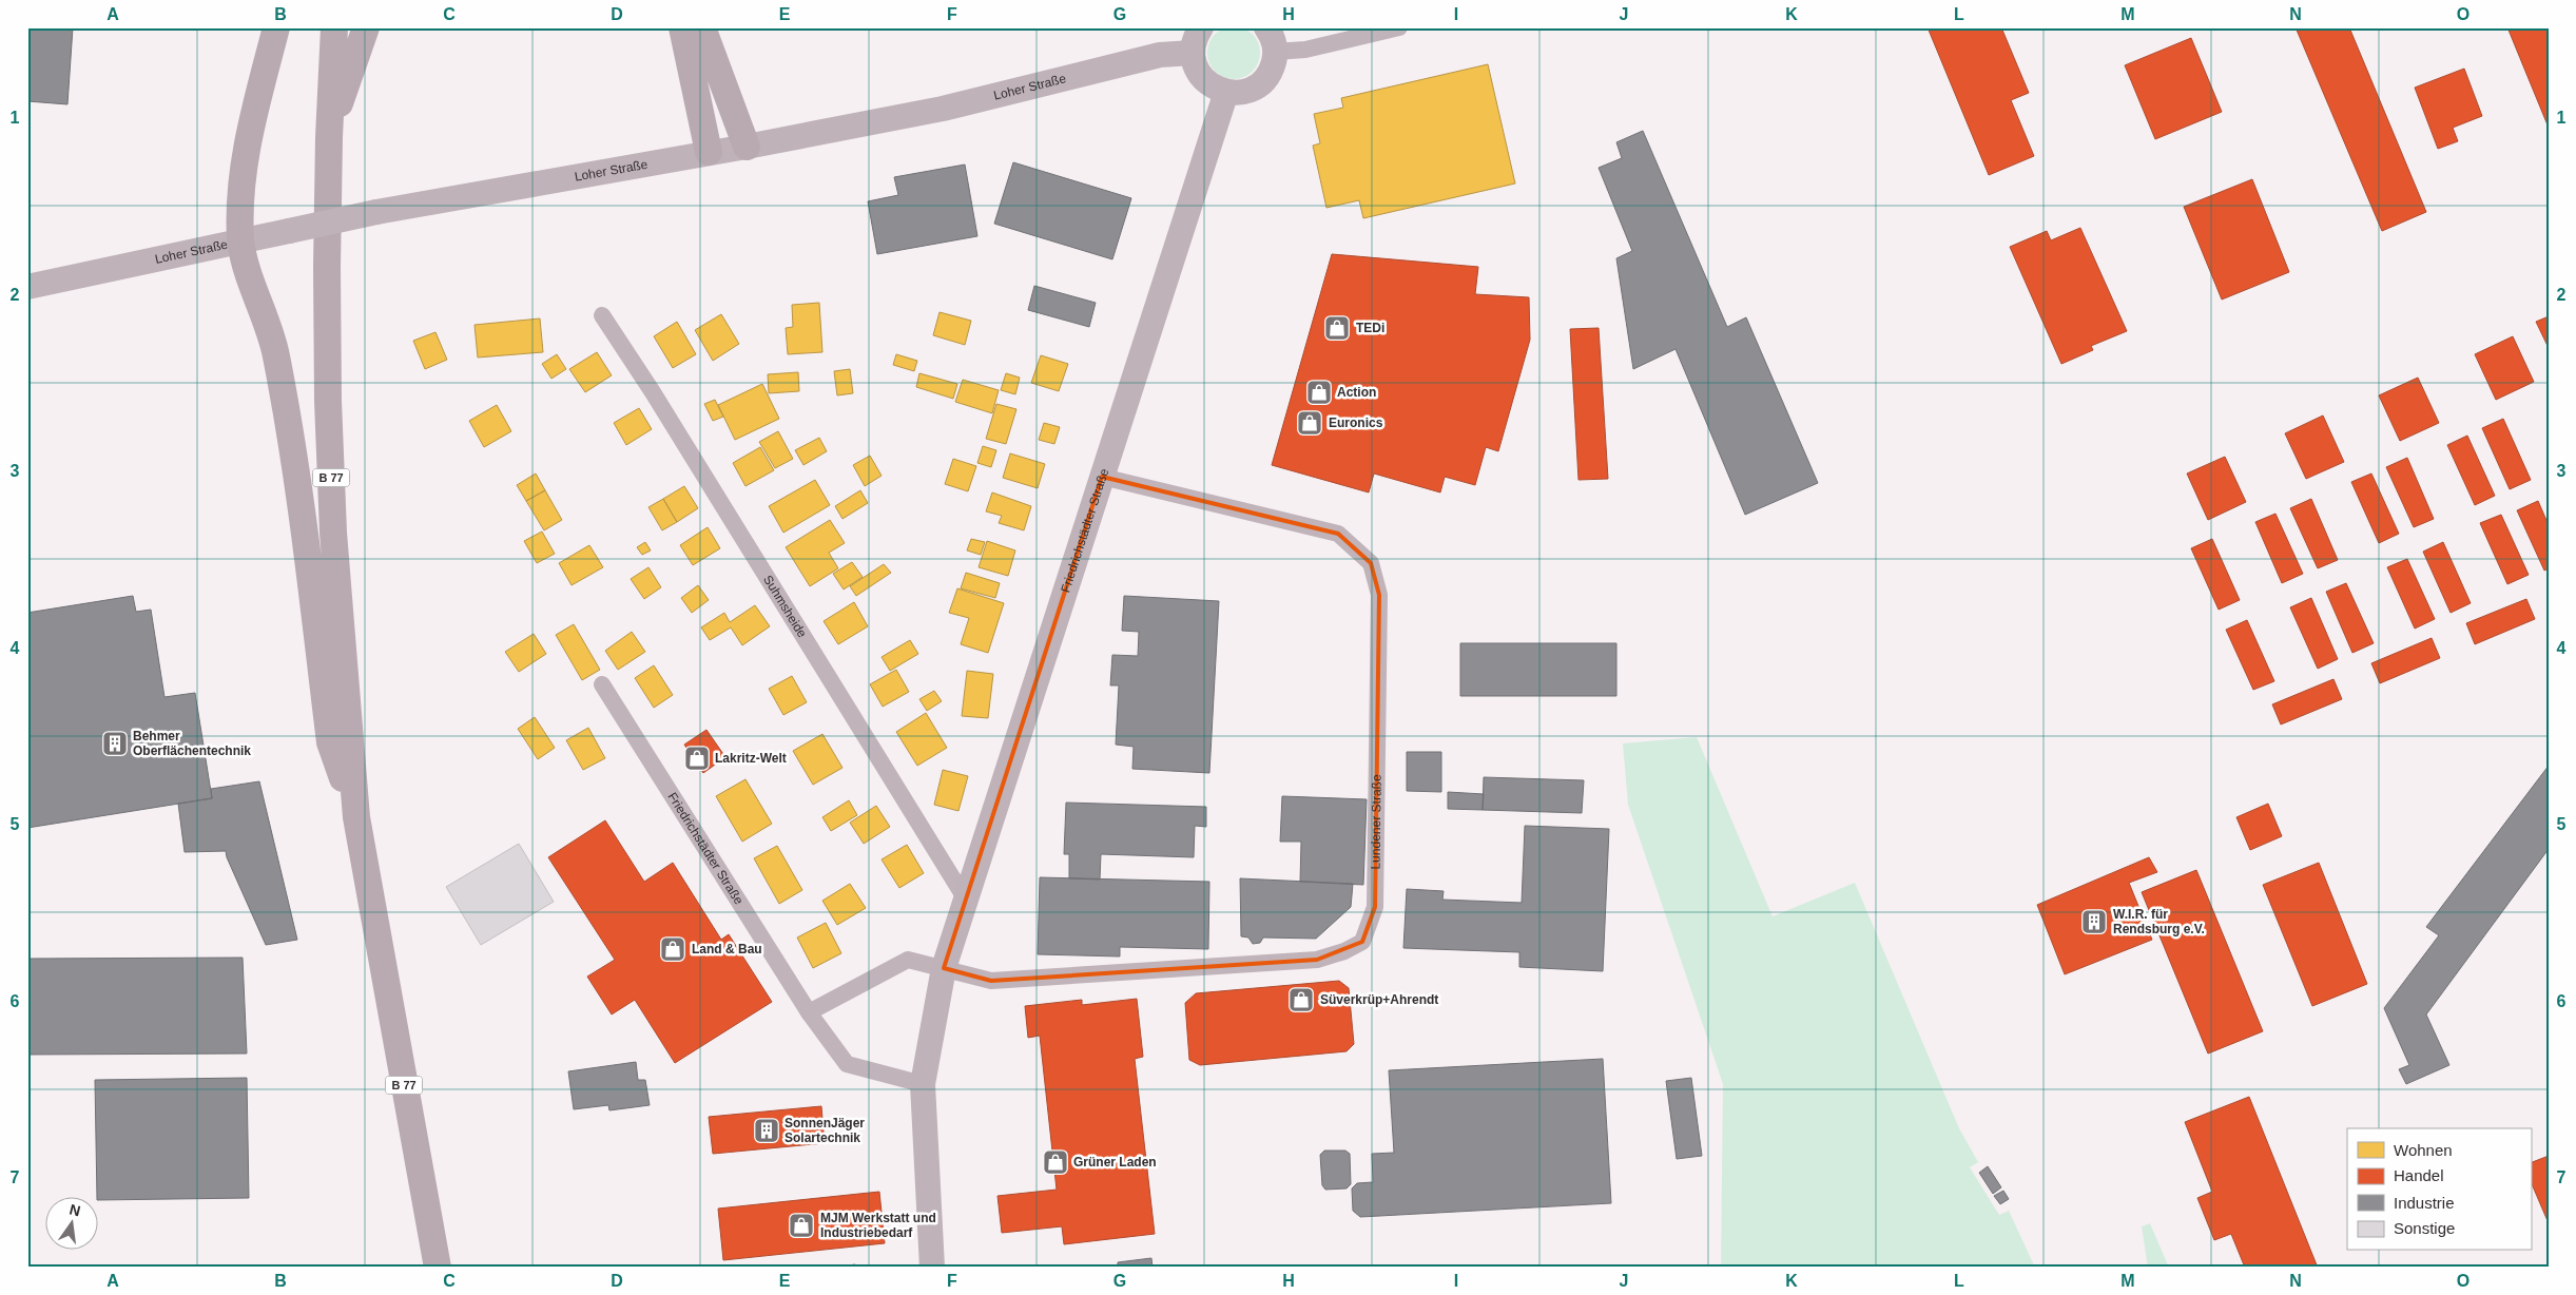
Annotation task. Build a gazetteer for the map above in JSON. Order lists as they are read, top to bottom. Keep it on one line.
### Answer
{"streets":{"main road":["B 77"],"street":["Loher Straße","Friedrichstädter Straße","Suhmsheide","Lundener Straße"]},"crossings":[["Friedrichstädter Straße","Suhmsheide"],["Friedrichstädter Straße","Lundener Straße"]],"places":{"shop":["TEDi","Action","Euronics","Lakritz-Welt","Land & Bau","Süverkrüp+Ahrendt","Grüner Laden","MJM Werkstatt und Industriebedarf"],"building":["Behmer Oberflächentechnik","W.I.R. für Rendsburg e.V.","SonnenJäger Solartechnik"]},"legend":["Wohnen","Handel","Industrie","Sonstige"],"north":"top","grid":{"columns":["A","B","C","D","E","F","G","H","I","J","K","L","M","N","O"],"rows":["1","2","3","4","5","6","7"]}}
